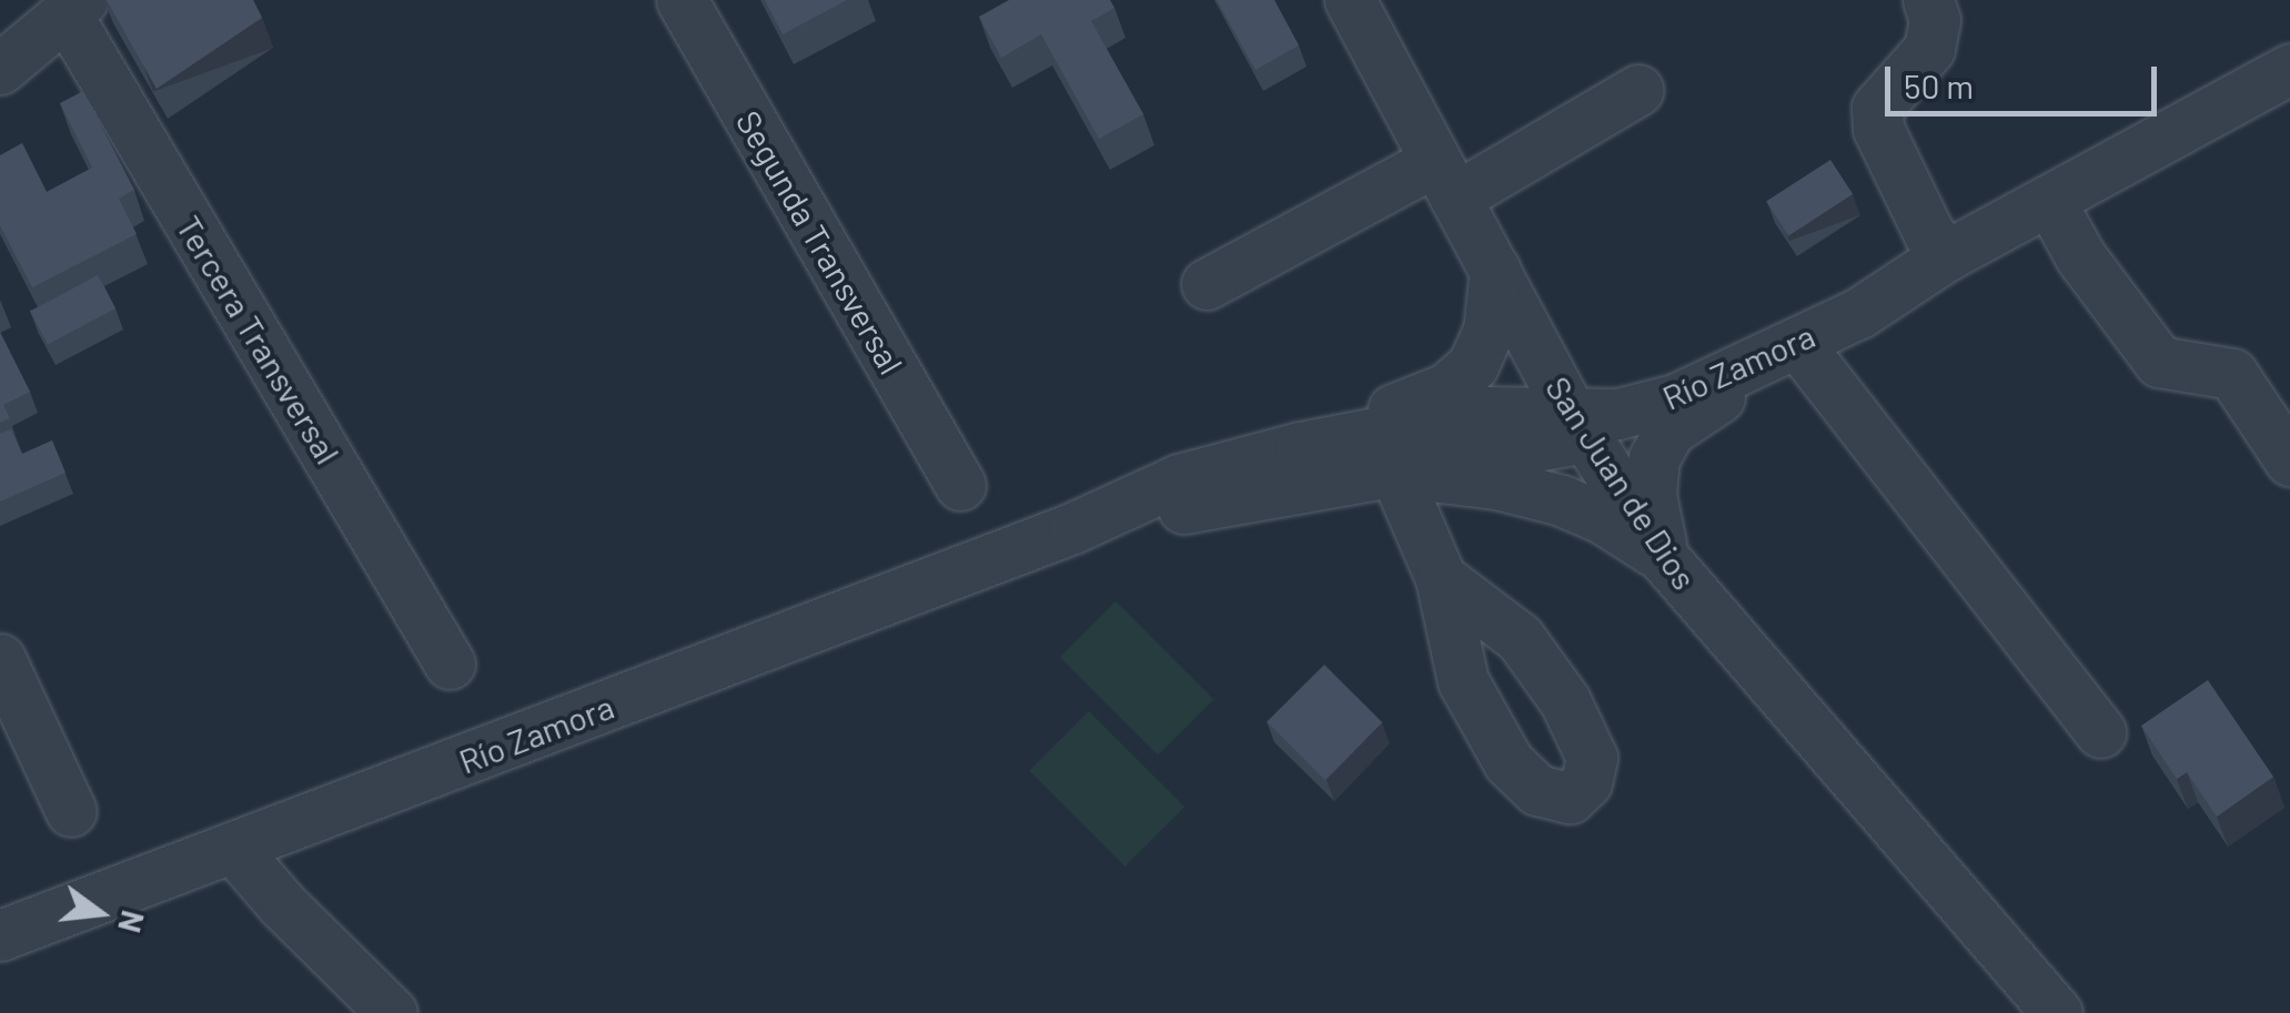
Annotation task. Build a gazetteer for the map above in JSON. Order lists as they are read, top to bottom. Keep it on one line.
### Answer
{"streets":{"street":["Segunda Transversal","Tercera Transversal","Río Zamora","San Juan de Dios"]},"crossings":[["Río Zamora","San Juan de Dios"]],"scale_bar":"50 m","north":"right"}
